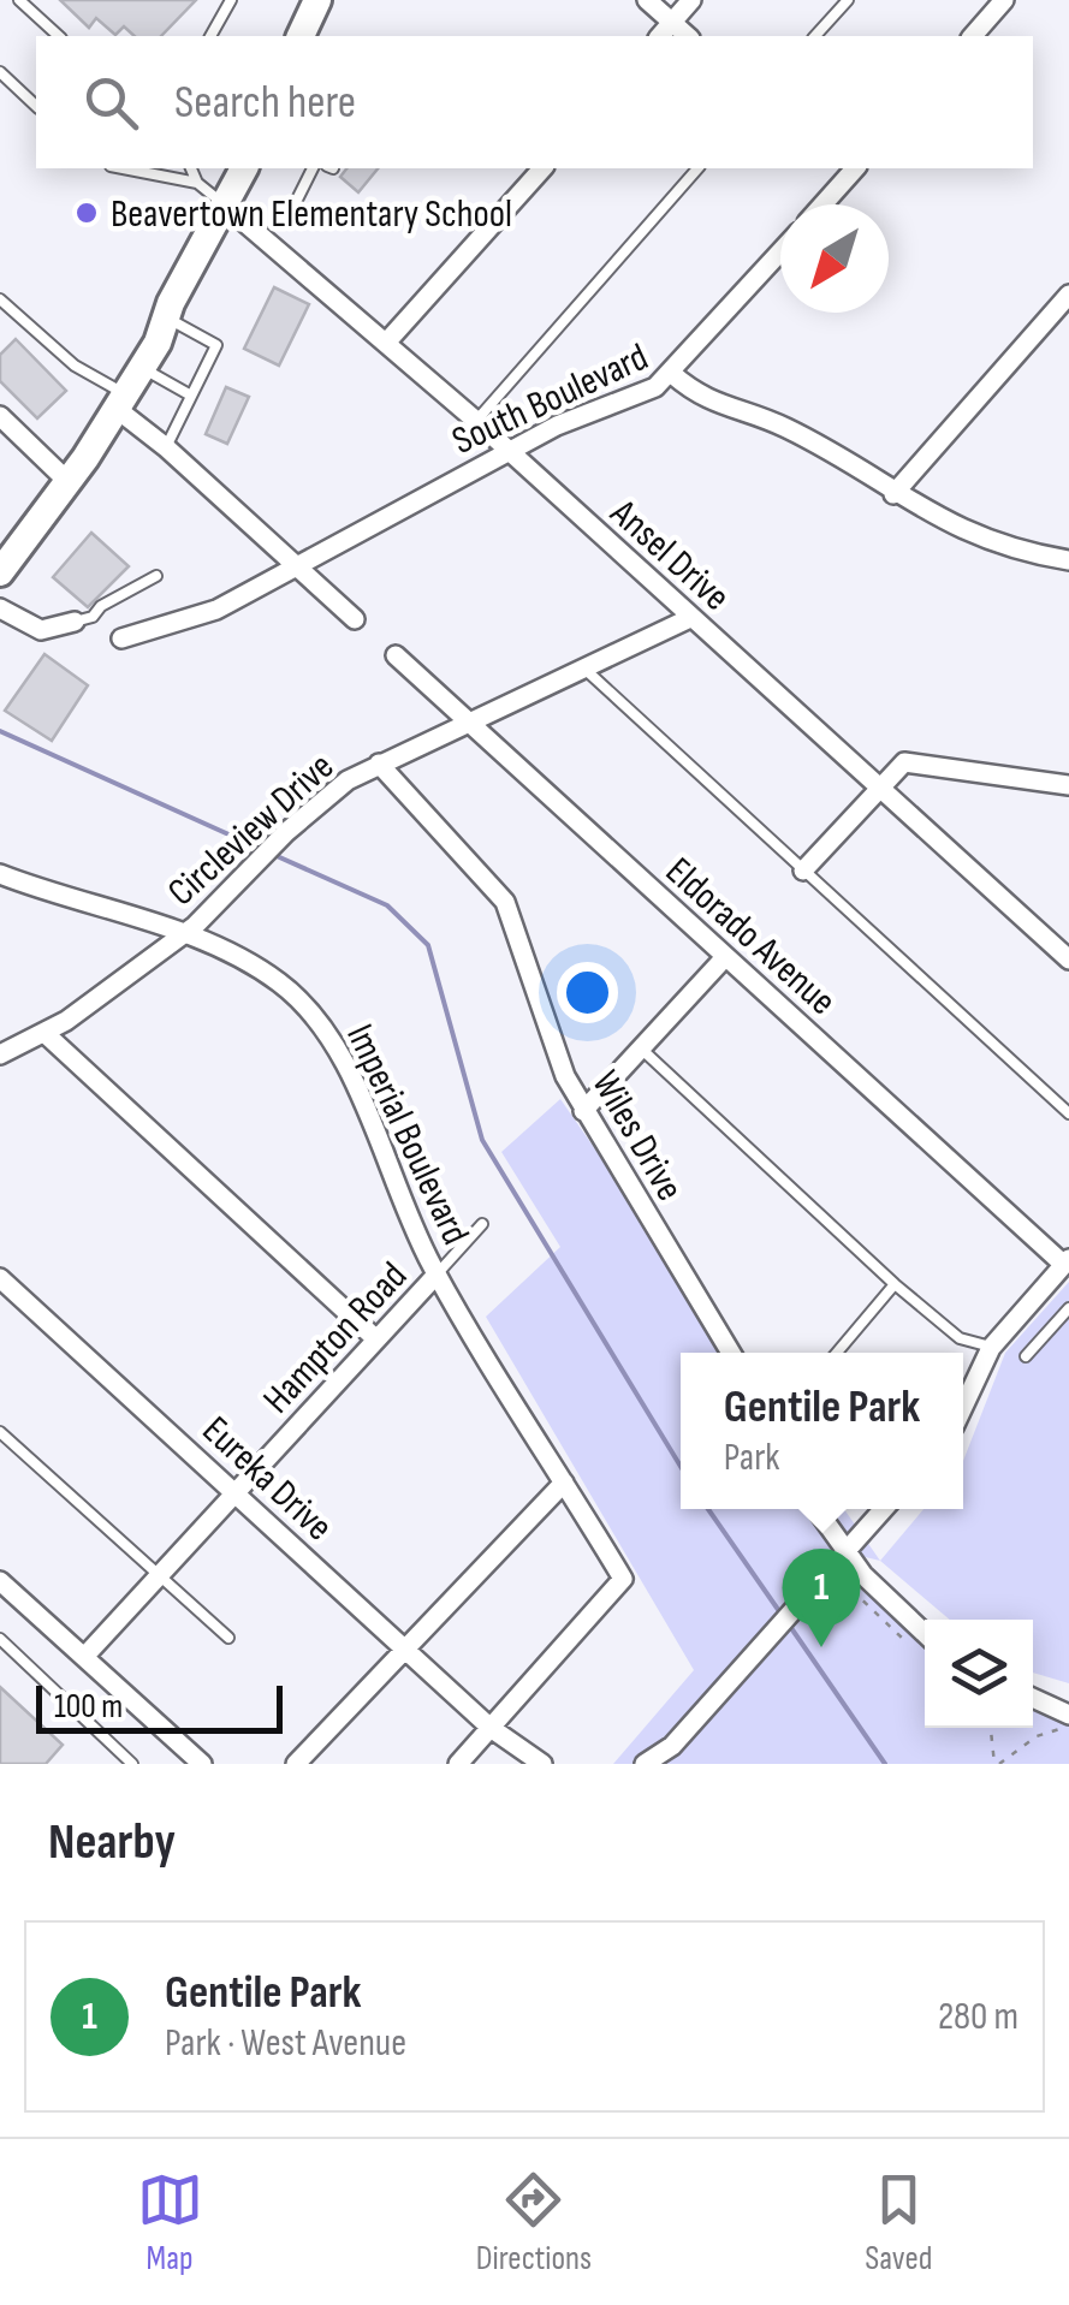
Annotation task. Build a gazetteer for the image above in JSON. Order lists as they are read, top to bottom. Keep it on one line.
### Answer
{"streets":{"street":["South Boulevard","Ansel Drive","Circleview Drive","Eldorado Avenue","Imperial Boulevard","Wiles Drive","Hampton Road","Eureka Drive"]},"crossings":[["South Boulevard","Ansel Drive"],["Ansel Drive","Circleview Drive"],["Circleview Drive","Eldorado Avenue"],["Circleview Drive","Imperial Boulevard"],["Circleview Drive","Wiles Drive"],["Imperial Boulevard","Hampton Road"],["Imperial Boulevard","Eureka Drive"],["Hampton Road","Eureka Drive"]],"places":["Beavertown Elementary School"],"scale_bar":"100 m","north":"bottom left","page":{"search":"Search here","popup":["Gentile Park","Park"],"pins":"1","scale":"100 m","heading":"Nearby","list":[{"mark":"1","name":"Gentile Park","note":"Park · West Avenue","value":"280 m"}],"nav":["Map","Directions","Saved"]}}
